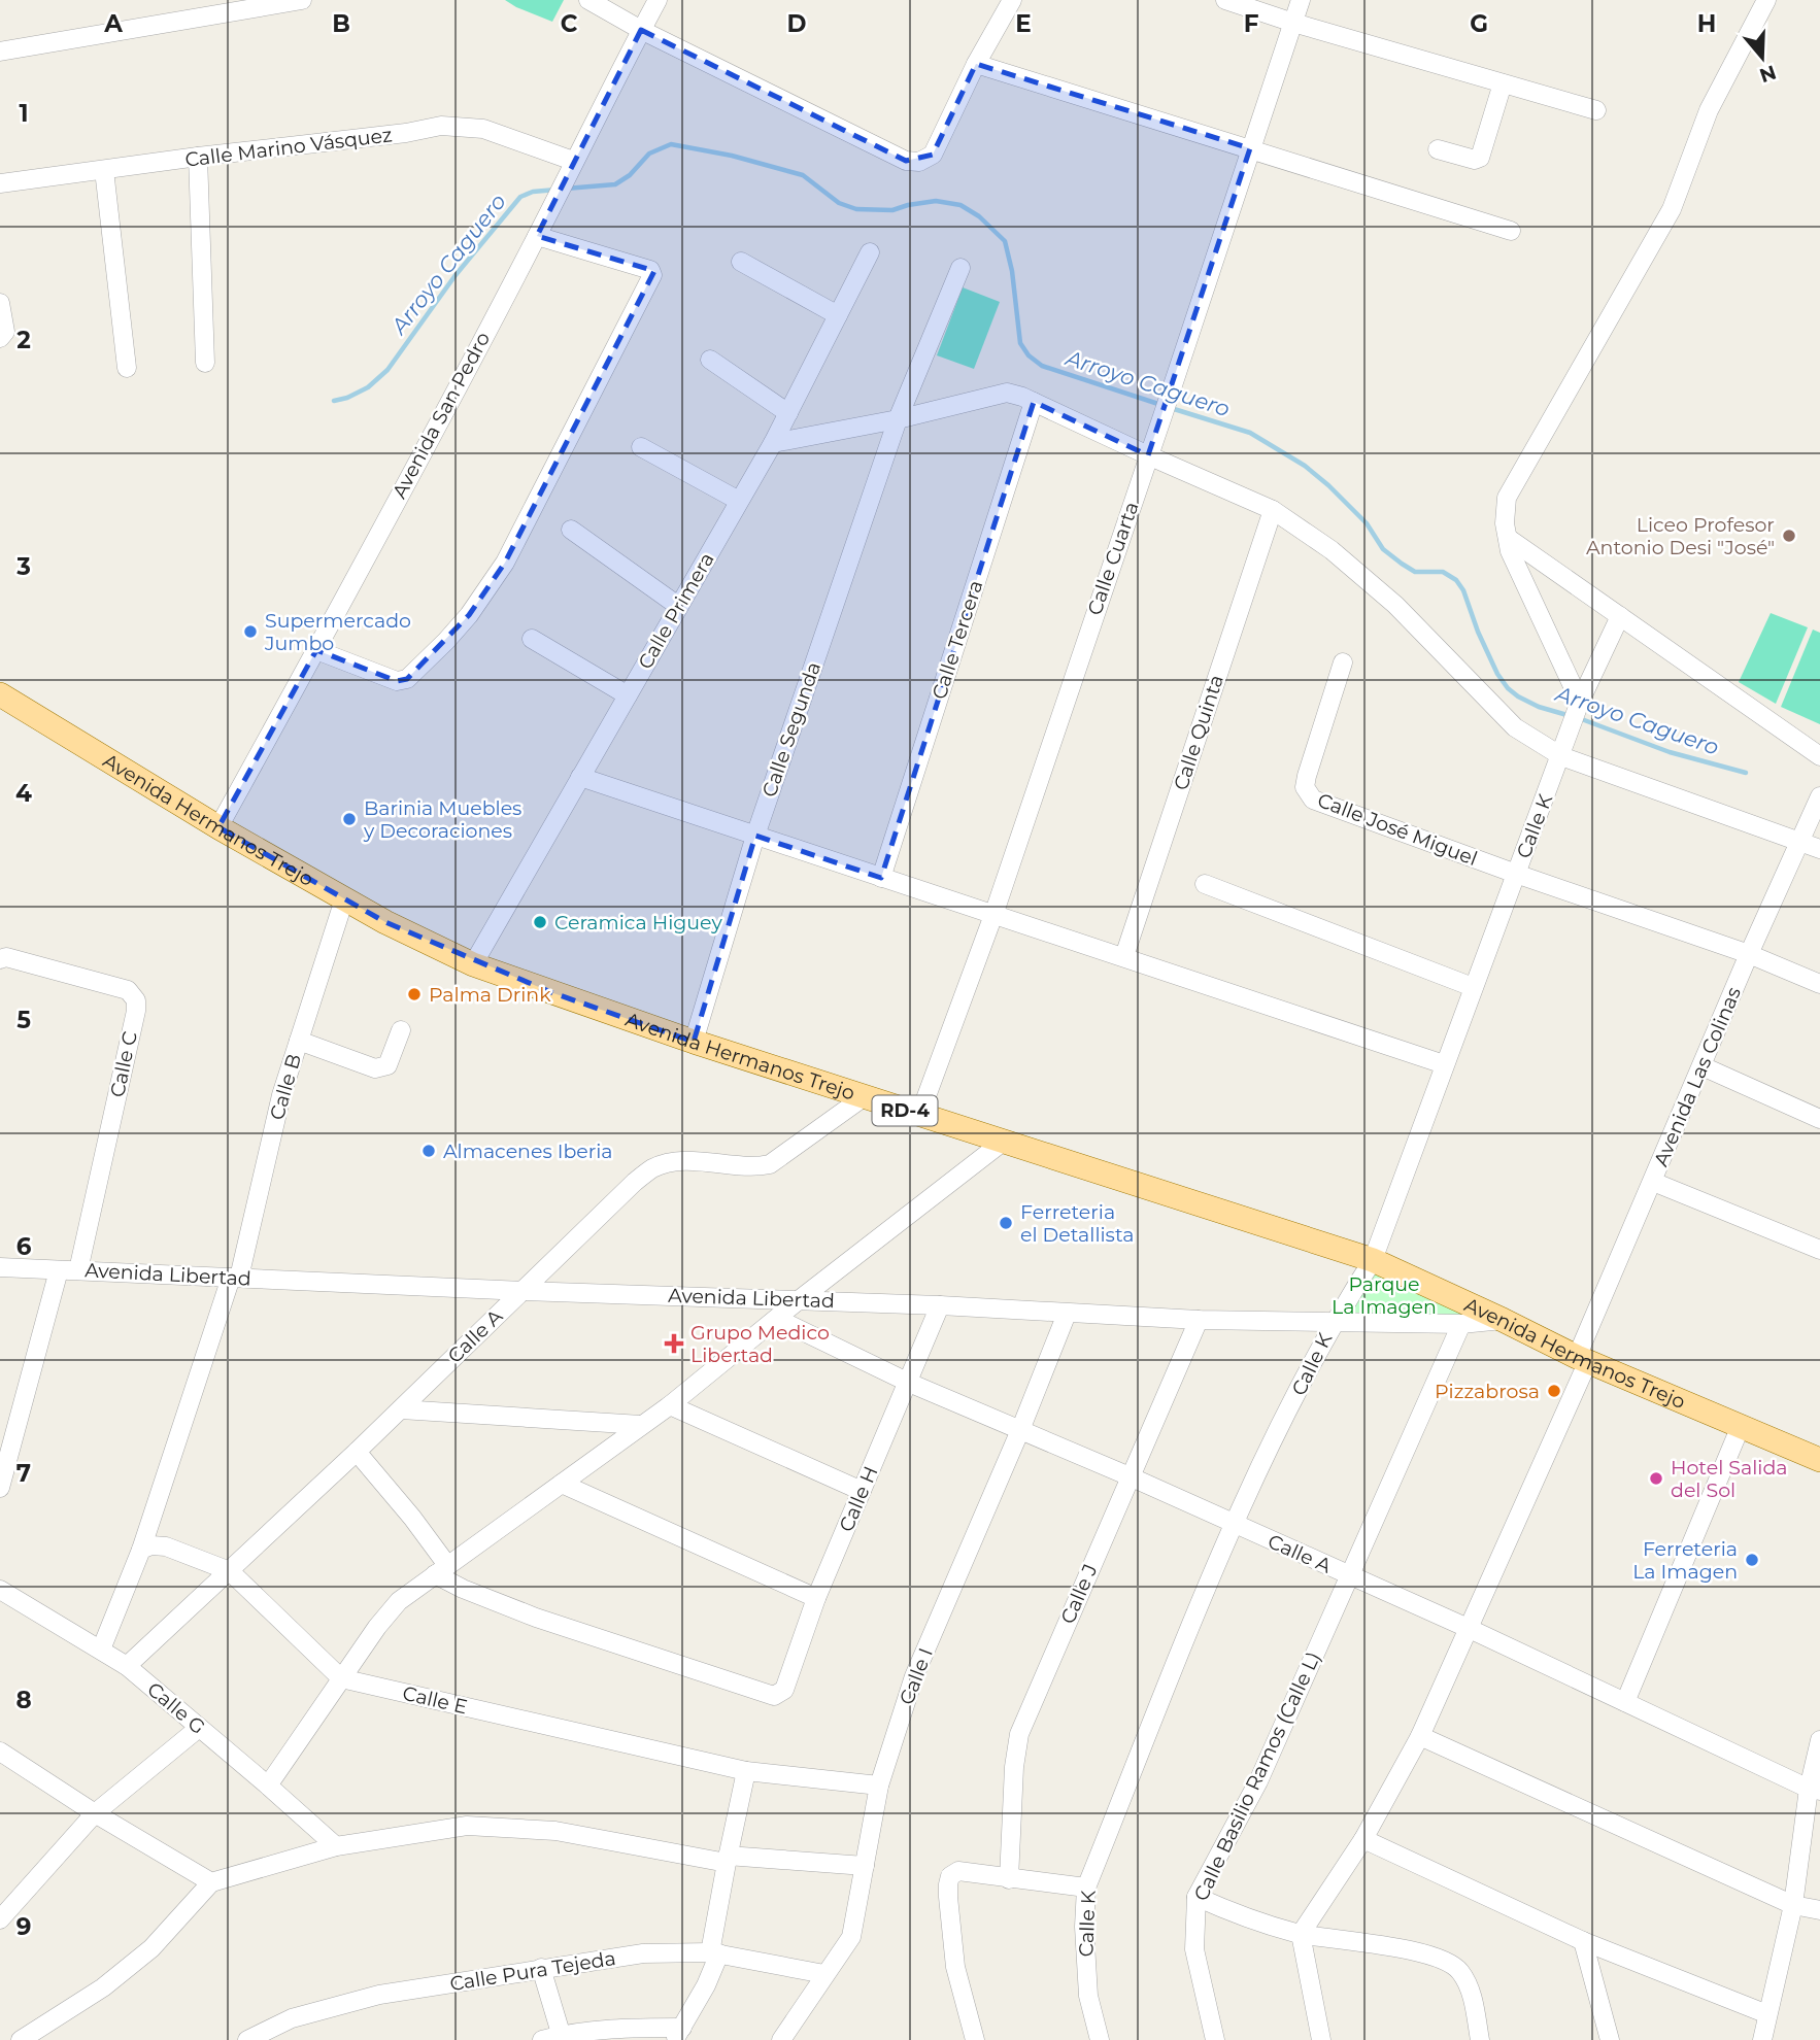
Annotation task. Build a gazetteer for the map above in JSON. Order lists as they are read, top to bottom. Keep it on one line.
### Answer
{"streets":{"main road":["Avenida Hermanos Trejo","RD-4"],"street":["Calle Marino Vásquez","Avenida San Pedro","Calle Cuarta","Calle Primera","Calle Tercera","Calle Segunda","Calle Quinta","Calle K","Calle José Miguel","Calle C","Avenida Las Colinas","Calle B","Avenida Libertad","Calle A","Calle H","Calle J","Calle I","Calle E","Calle G","Calle Basilio Ramos (Calle L)","Calle Pura Tejeda"]},"crossings":[["Calle Marino Vásquez","Avenida San Pedro"],["Avenida San Pedro","Avenida Hermanos Trejo"],["Calle Cuarta","Avenida Hermanos Trejo"],["Calle Primera","Avenida Hermanos Trejo"],["Calle Segunda","Avenida Hermanos Trejo"],["Avenida Hermanos Trejo","Calle K"],["Avenida Hermanos Trejo","Avenida Las Colinas"],["Avenida Hermanos Trejo","Calle B"],["Avenida Hermanos Trejo","Avenida Libertad"],["Avenida Hermanos Trejo","Calle A"],["Calle K","Calle José Miguel"],["Calle K","Avenida Libertad"],["Calle K","Calle A"],["Calle José Miguel","Avenida Las Colinas"],["Calle C","Avenida Libertad"],["Avenida Las Colinas","Calle A"],["Calle B","Avenida Libertad"],["Avenida Libertad","Calle A"],["Avenida Libertad","Calle H"],["Avenida Libertad","Calle J"],["Avenida Libertad","Calle I"],["Avenida Libertad","Calle Basilio Ramos (Calle L)"],["Calle A","Calle H"],["Calle A","Calle J"],["Calle A","Calle I"],["Calle A","Calle G"],["Calle A","Calle Basilio Ramos (Calle L)"],["Calle I","Calle E"],["Calle I","Calle Pura Tejeda"]],"water":["Arroyo Caguero"],"parks":["Parque La Imagen"],"places":{"other":["Liceo Profesor Antonio Desi \"José\"","Supermercado Jumbo","Barinia Muebles y Decoraciones","Ceramica Higuey","Palma Drink","Almacenes Iberia","Ferreteria el Detallista","Pizzabrosa","Hotel Salida del Sol","Ferreteria La Imagen"],"health":["Grupo Medico Libertad"]},"north":"bottom","grid":{"columns":["A","B","C","D","E","F","G","H"],"rows":["1","2","3","4","5","6","7","8","9"]}}
